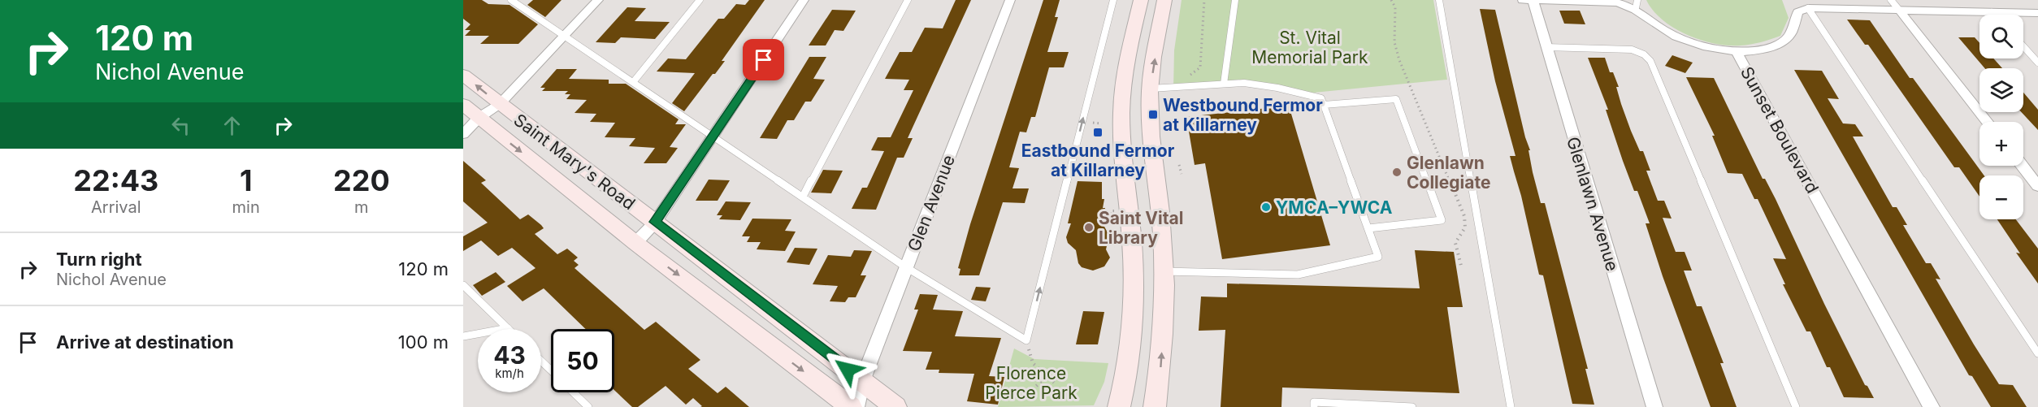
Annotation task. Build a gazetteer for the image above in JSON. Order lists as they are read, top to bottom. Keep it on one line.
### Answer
{"streets":{"main road":["Saint Mary's Road"],"street":["Sunset Boulevard","Glen Avenue","Glenlawn Avenue"]},"crossings":[["Sunset Boulevard","Glenlawn Avenue"],["Saint Mary's Road","Glen Avenue"]],"parks":["St. Vital Memorial Park","Florence Pierce Park"],"places":{"transit":["Westbound Fermor at Killarney","Eastbound Fermor at Killarney"],"other":["Glenlawn Collegiate","YMCA–YWCA","Saint Vital Library"]},"page":{"turn":["120 m","Nichol Avenue"],"map_buttons":["+","−"],"eta":["22:43","Arrival","1","min","220","m"],"list":[{"name":"Turn right","note":"Nichol Avenue","value":"120 m"},{"name":"Arrive at destination","value":"100 m"}],"speed":"43 km/h","limit":"50"}}
